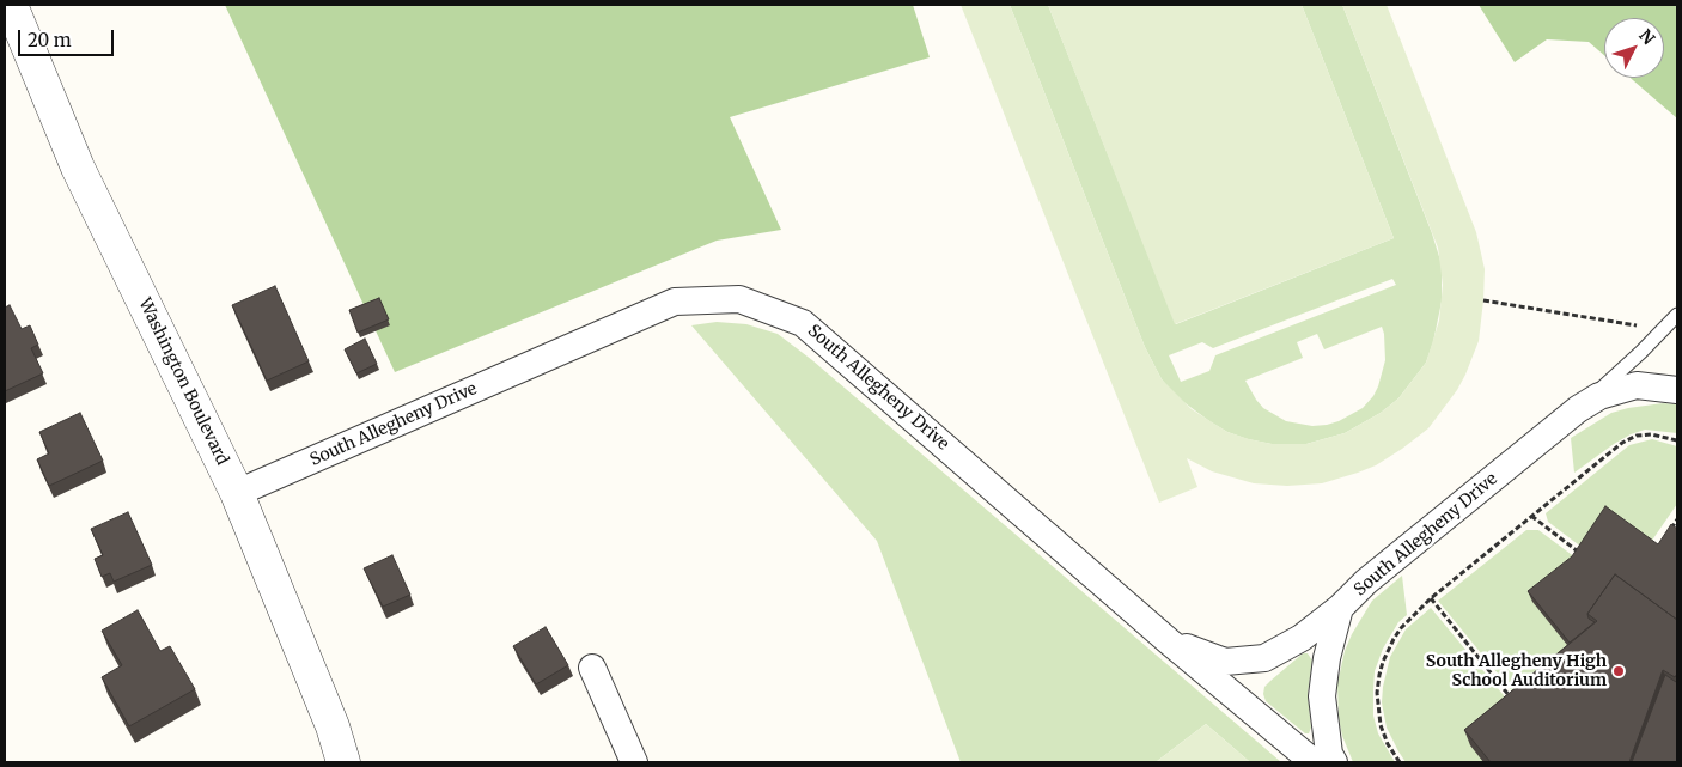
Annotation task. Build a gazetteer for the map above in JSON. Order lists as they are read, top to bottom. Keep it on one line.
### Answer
{"streets":{"street":["Washington Boulevard","South Allegheny Drive"]},"crossings":[["Washington Boulevard","South Allegheny Drive"]],"places":["South Allegheny High School Auditorium"],"scale_bar":"20 m","north":"top right"}
